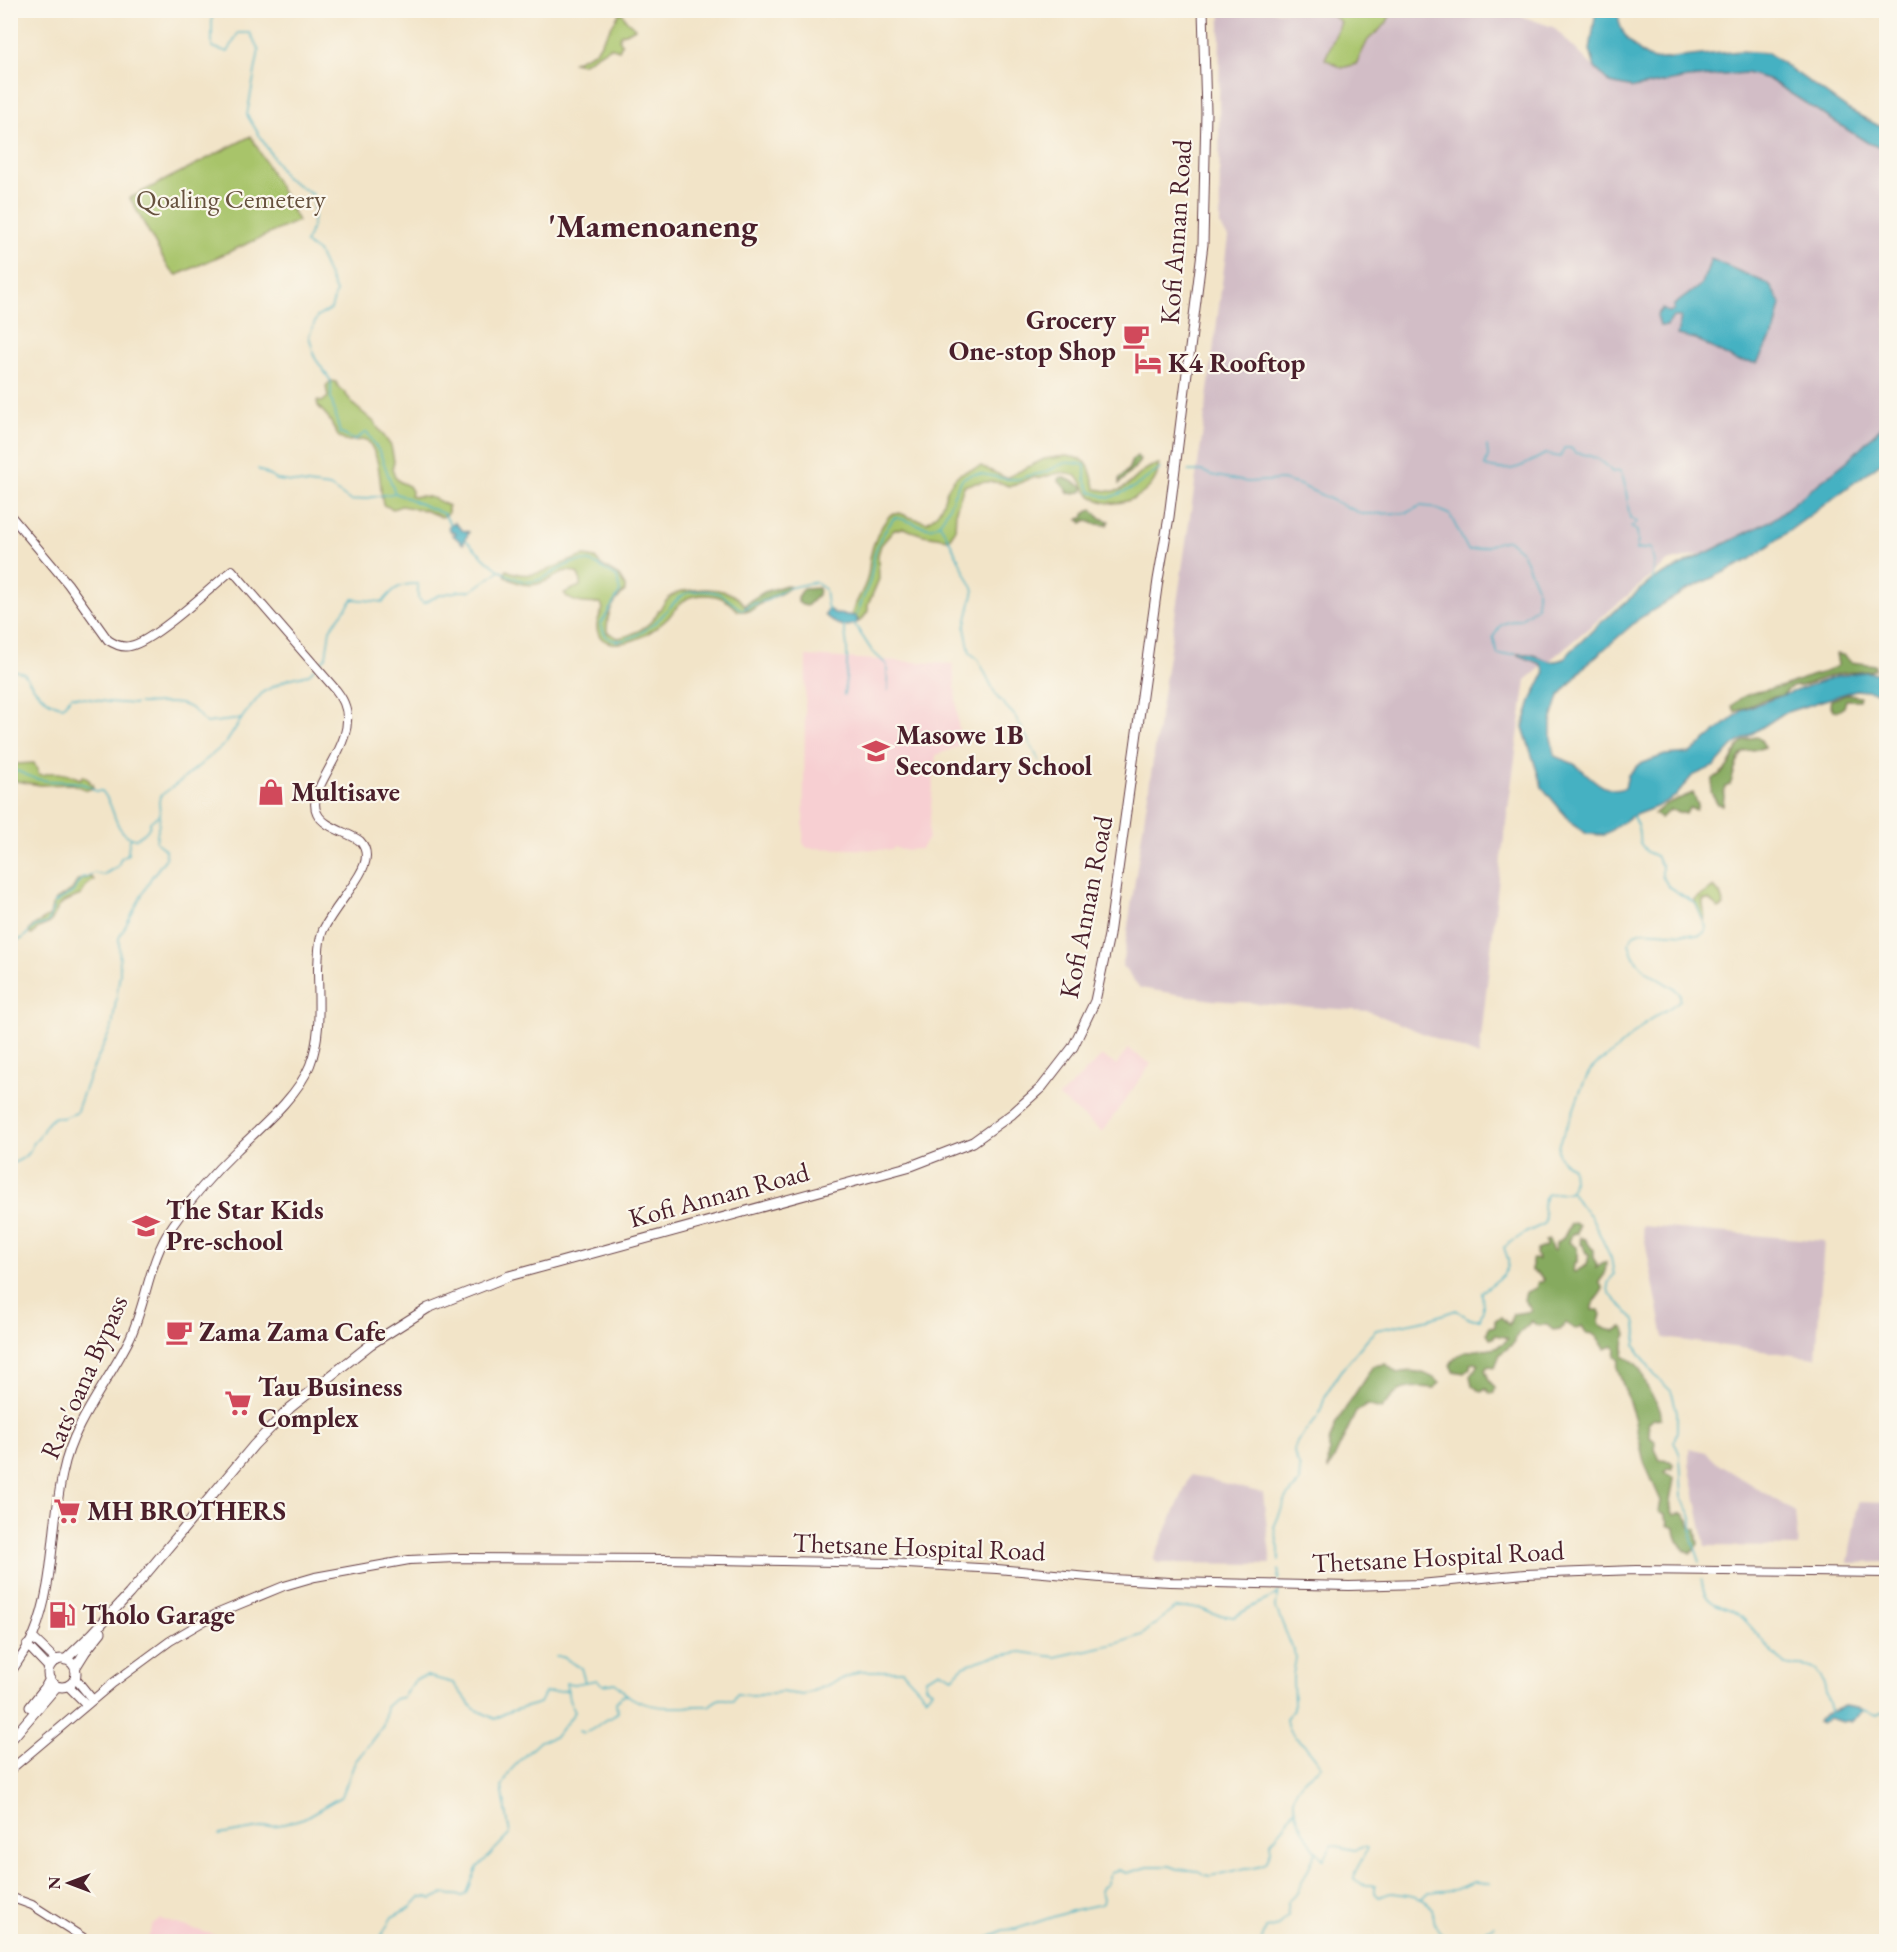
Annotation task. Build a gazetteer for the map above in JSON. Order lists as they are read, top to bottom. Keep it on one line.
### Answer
{"streets":{"main road":["Kofi Annan Road","Thetsane Hospital Road"],"street":["Rats'oana Bypass"]},"districts":["'Mamenoaneng"],"parks":["Qoaling Cemetery"],"places":{"cafe":["Grocery One-stop Shop","Zama Zama Cafe"],"hotel":["K4 Rooftop"],"school or university":["Masowe 1B Secondary School","The Star Kids Pre-school"],"shop":["Multisave"],"supermarket":["Tau Business Complex","MH BROTHERS"],"fuel station":["Tholo Garage"]},"north":"left"}
